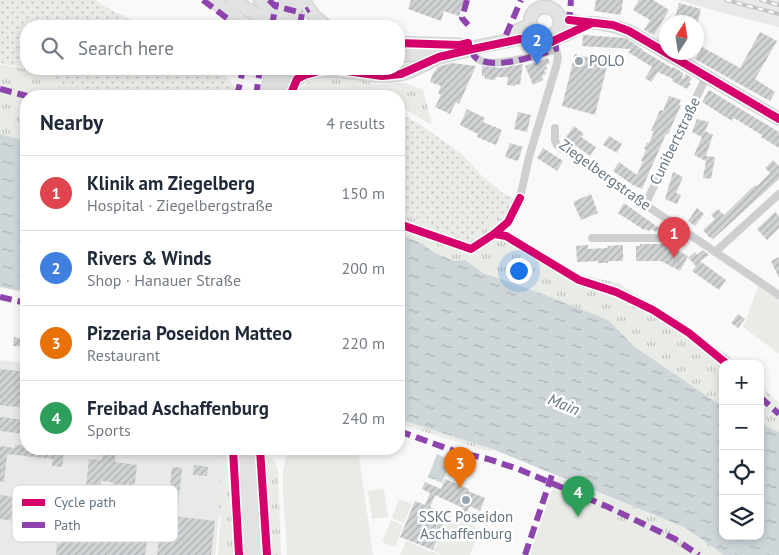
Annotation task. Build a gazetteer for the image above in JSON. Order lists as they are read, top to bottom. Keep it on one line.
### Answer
{"streets":{"street":["Cunibertstraße","Ziegelbergstraße"]},"crossings":[["Cunibertstraße","Ziegelbergstraße"]],"water":["Main"],"places":["POLO","SSKC Poseidon Aschaffenburg"],"legend":["Cycle path","Path"],"north":"top","page":{"search":"Search here","pins":["2","1","3","4"],"heading":["Nearby","4 results"],"list":[{"mark":"1","name":"Klinik am Ziegelberg","note":"Hospital · Ziegelbergstraße","value":"150 m"},{"mark":"2","name":"Rivers & Winds","note":"Shop · Hanauer Straße","value":"200 m"},{"mark":"3","name":"Pizzeria Poseidon Matteo","note":"Restaurant","value":"220 m"},{"mark":"4","name":"Freibad Aschaffenburg","note":"Sports","value":"240 m"}],"map_buttons":["+","−"]}}
